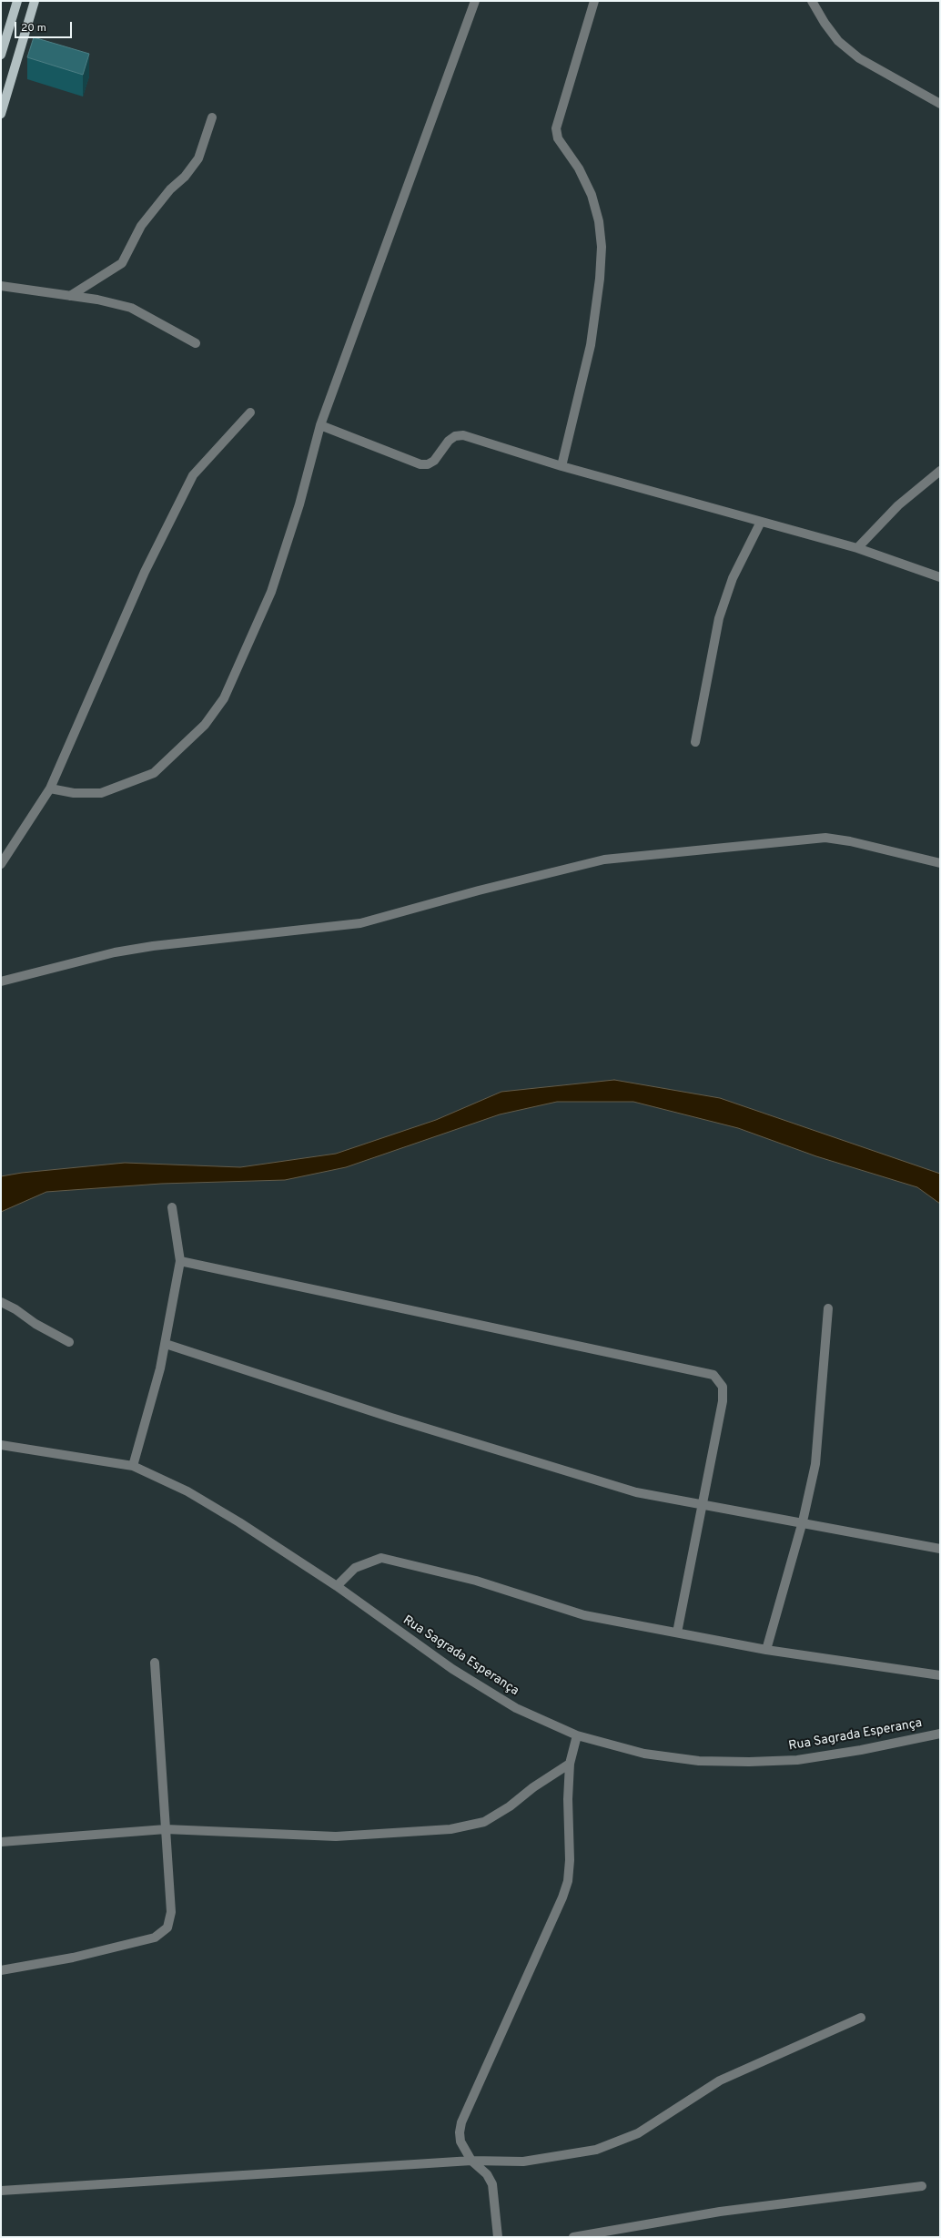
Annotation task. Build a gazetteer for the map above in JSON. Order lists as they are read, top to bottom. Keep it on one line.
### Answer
{"streets":{"street":["Rua Sagrada Esperança"]},"scale_bar":"20 m"}
